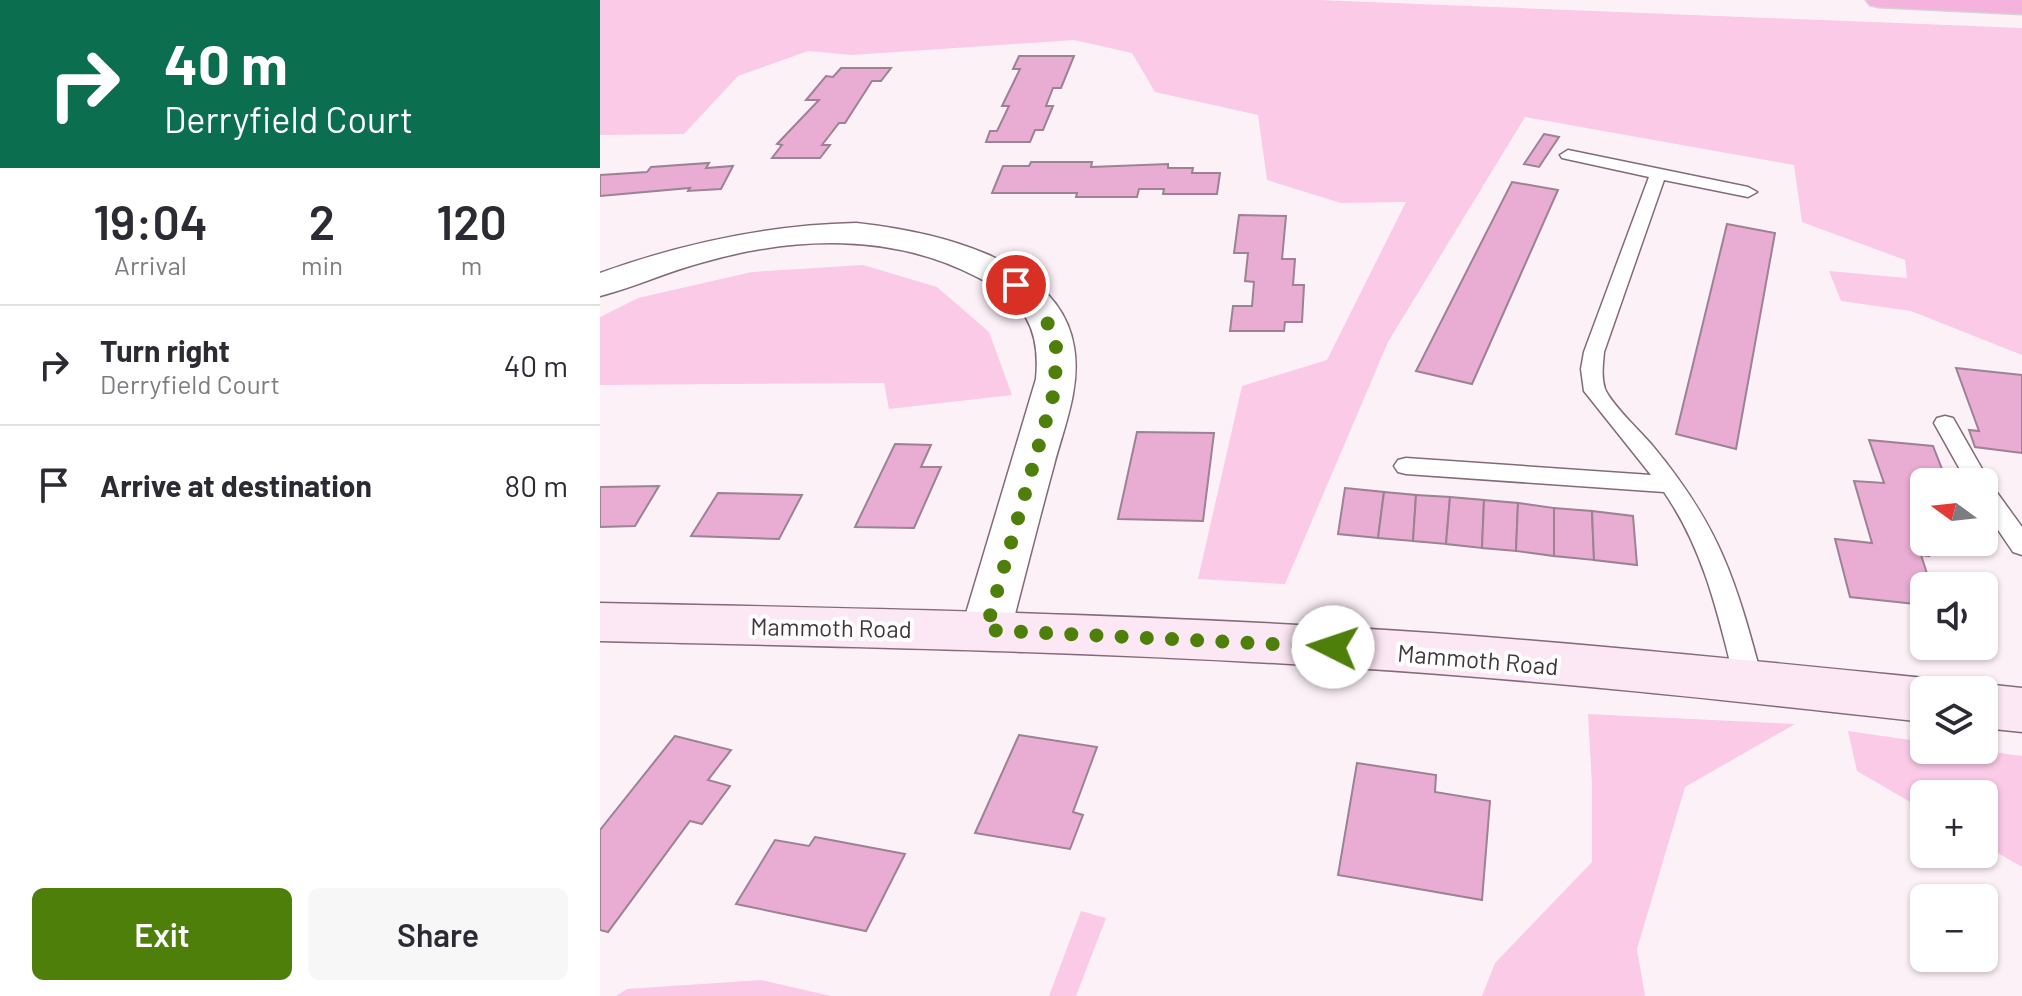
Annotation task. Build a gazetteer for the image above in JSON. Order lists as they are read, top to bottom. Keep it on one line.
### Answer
{"streets":{"main road":["Mammoth Road"]},"north":"left","page":{"turn":["40 m","Derryfield Court"],"eta":["19:04","Arrival","2","min","120","m"],"list":[{"name":"Turn right","note":"Derryfield Court","value":"40 m"},{"name":"Arrive at destination","value":"80 m"}],"map_buttons":["+","−"],"buttons":["Exit","Share"]}}
